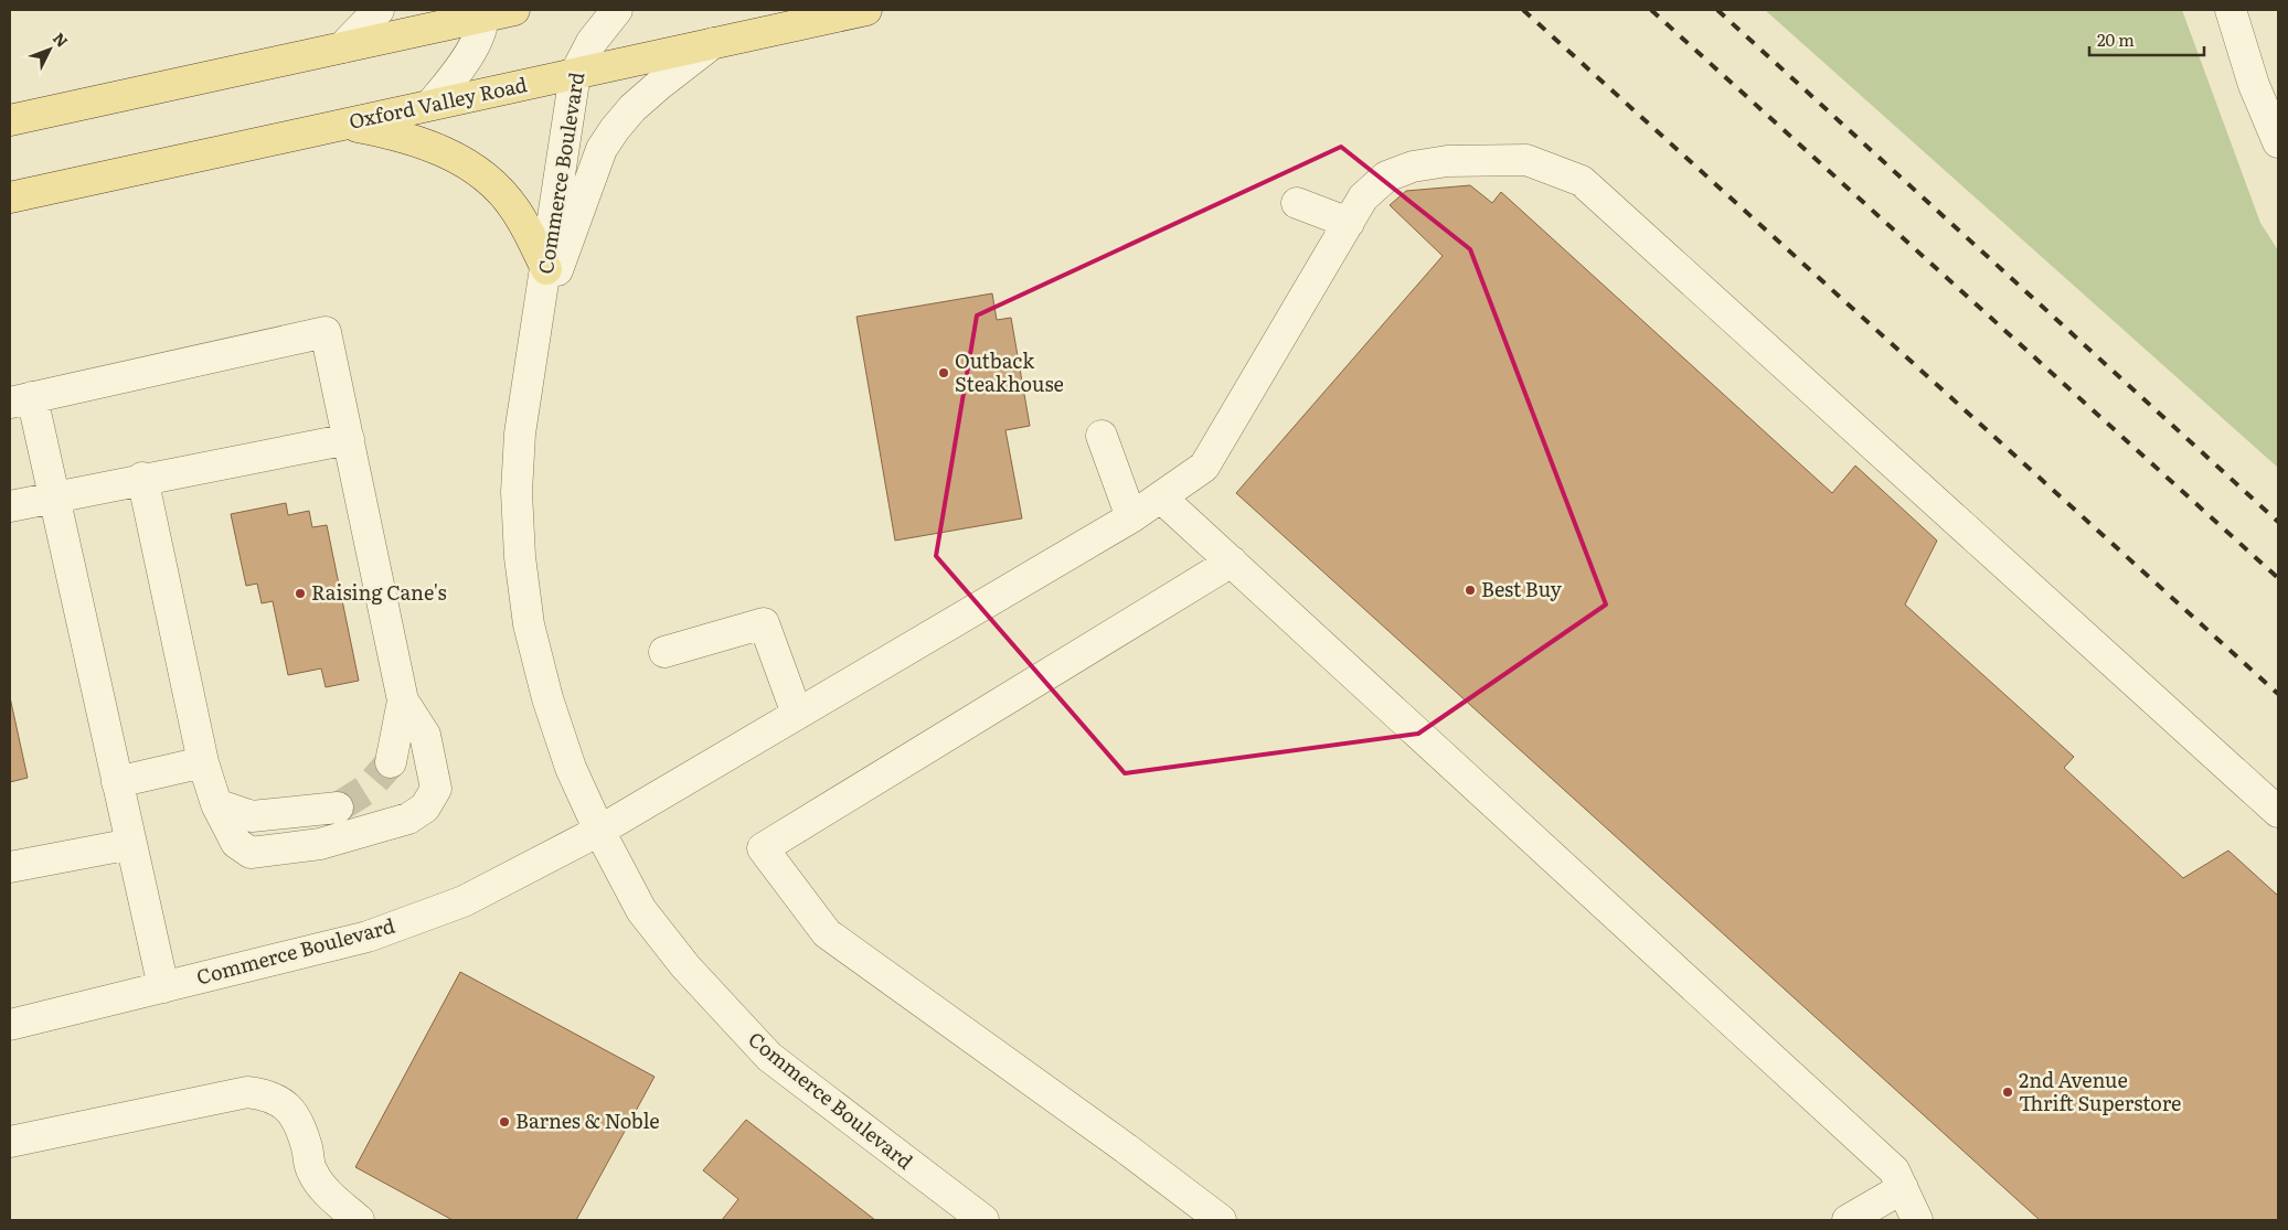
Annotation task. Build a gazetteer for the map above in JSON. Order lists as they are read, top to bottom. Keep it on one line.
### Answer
{"streets":{"main road":["Oxford Valley Road"],"street":["Commerce Boulevard"]},"crossings":[["Oxford Valley Road","Commerce Boulevard"]],"places":["Outback Steakhouse","Best Buy","Raising Cane's","2nd Avenue Thrift Superstore","Barnes & Noble"],"scale_bar":"20 m","north":"top right"}
